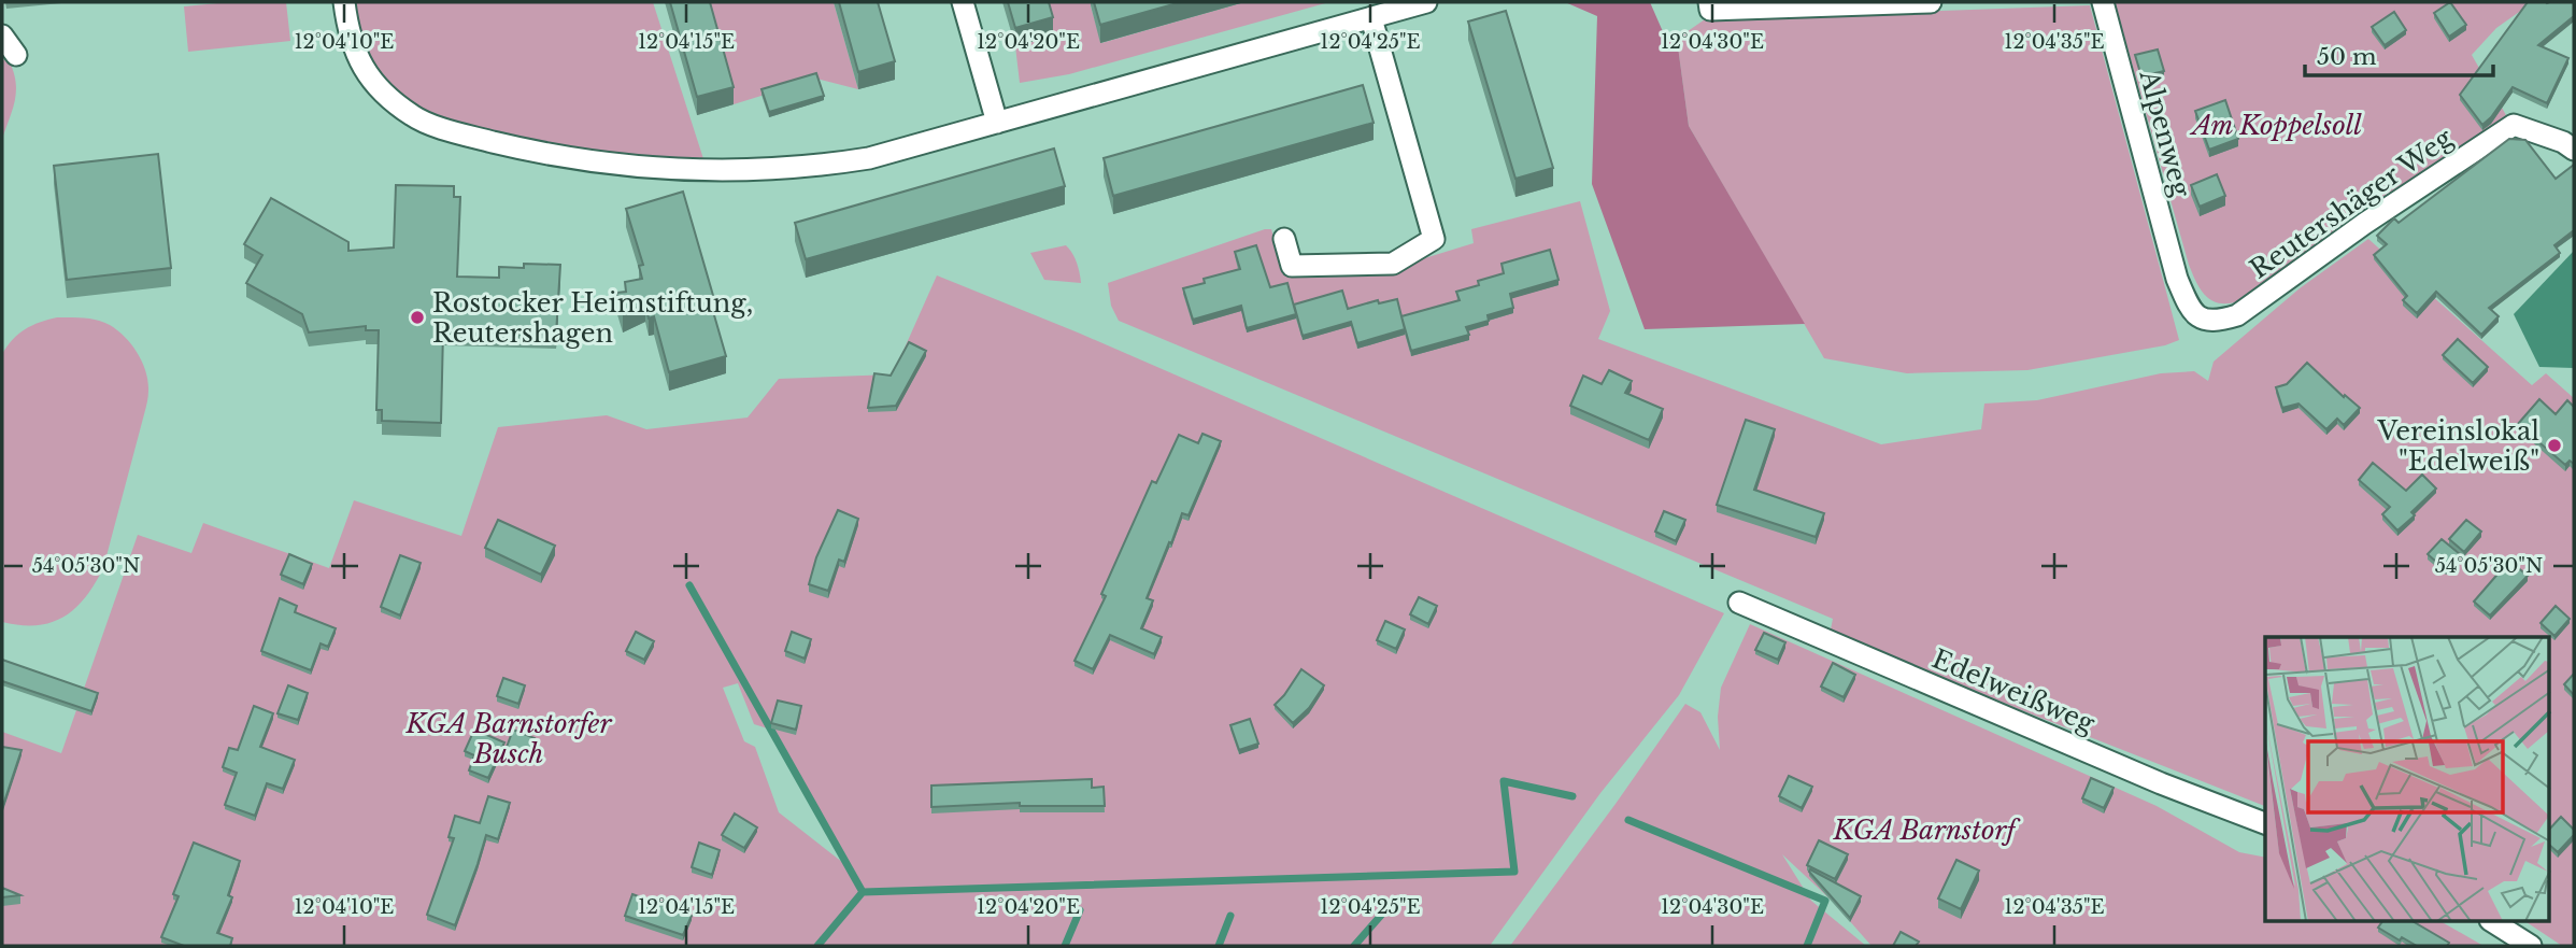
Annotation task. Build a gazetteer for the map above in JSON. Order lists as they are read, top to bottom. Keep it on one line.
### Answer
{"streets":{"street":["Alpenweg","Reutershäger Weg","Edelweißweg"]},"crossings":[["Alpenweg","Reutershäger Weg"]],"parks":["Am Koppelsoll","KGA Barnstorfer Busch","KGA Barnstorf"],"places":["Rostocker Heimstiftung, Reutershagen","Vereinslokal \"Edelweiß\""],"scale_bar":"50 m","coordinates":["12°04'10\"E","12°04'15\"E","12°04'20\"E","12°04'25\"E","12°04'30\"E","12°04'35\"E","54°05'30\"N"]}
